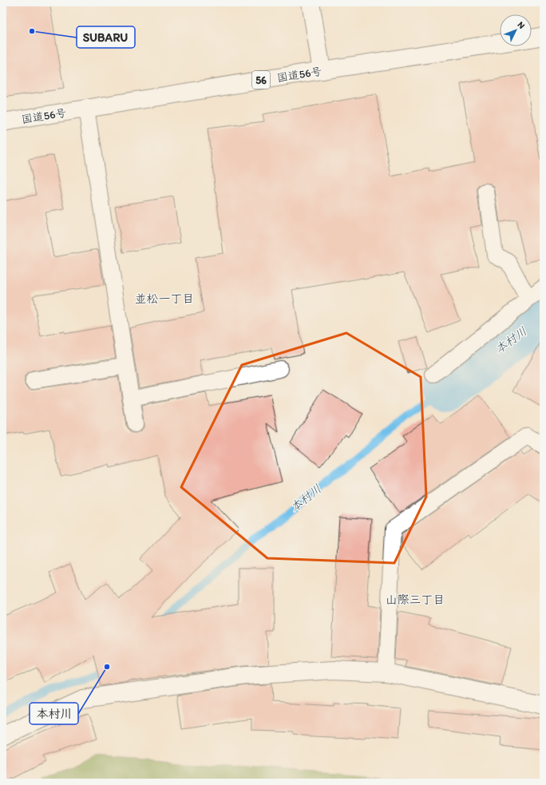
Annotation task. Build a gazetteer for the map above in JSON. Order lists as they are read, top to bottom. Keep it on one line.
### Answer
{"streets":{"main road":["国道56号","56"]},"districts":["並松一丁目","山際三丁目"],"water":["本村川"],"places":["SUBARU","本村川"],"north":"top right"}
